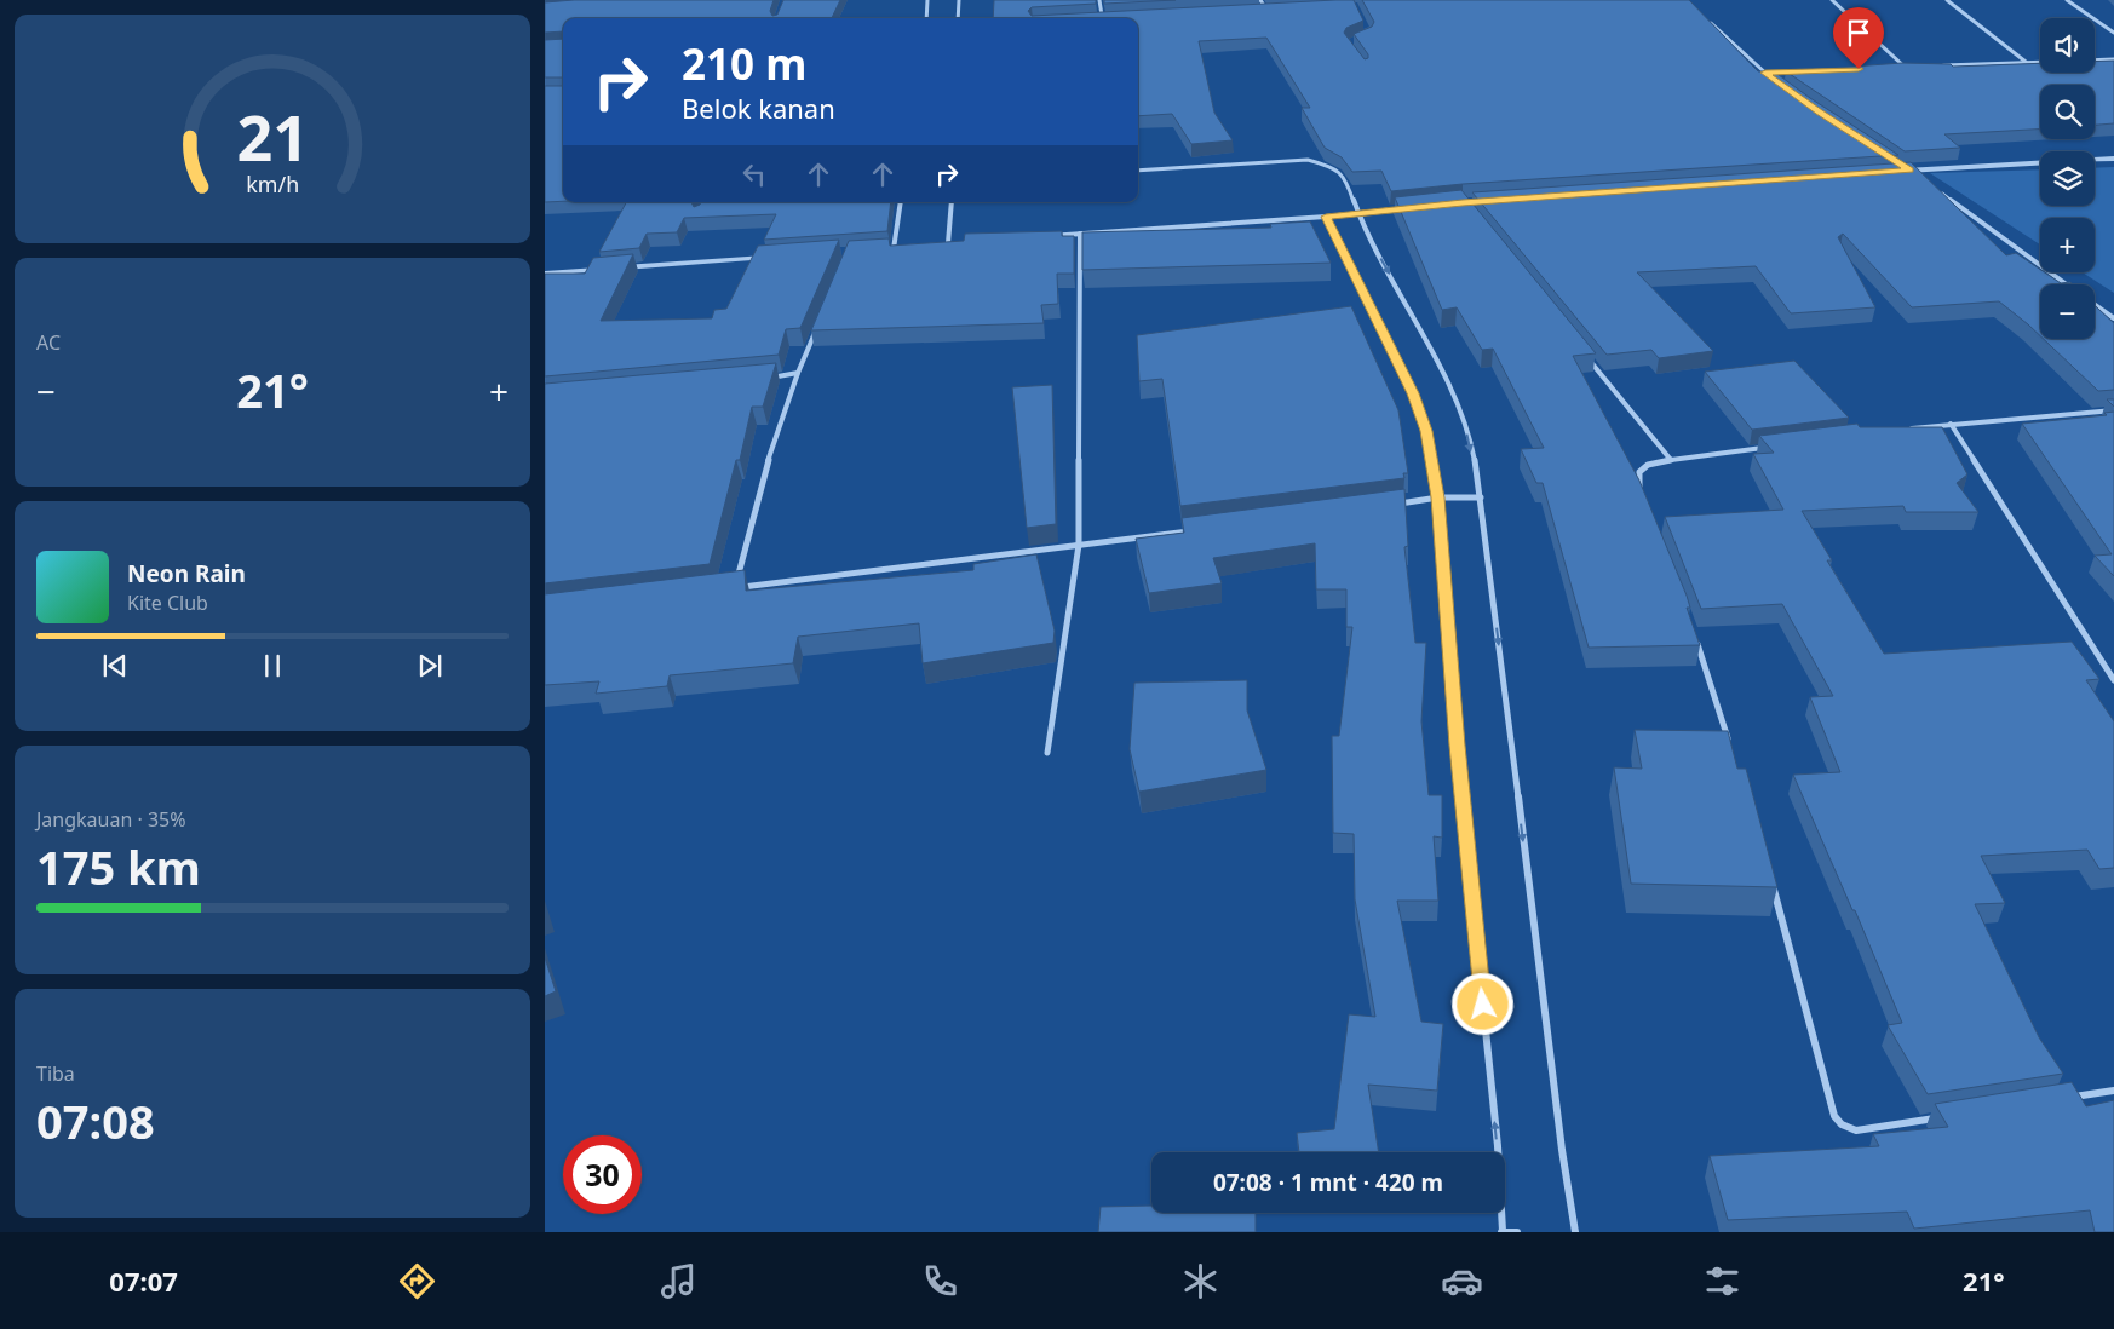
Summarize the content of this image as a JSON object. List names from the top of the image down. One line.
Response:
{"page":{"map_buttons":["+","−"],"turn":["210 m","Belok kanan"],"tile":["AC",["Jangkauan · 35%","175 km"],["Tiba","07:08"]],"heat":["−","21°","+"],"song":["Neon Rain","Kite Club"],"limit":"30","trip":"07:08 · 1 mnt · 420 m","tabs":["07:07","21°"],"gauge":["21","km/h"]}}
